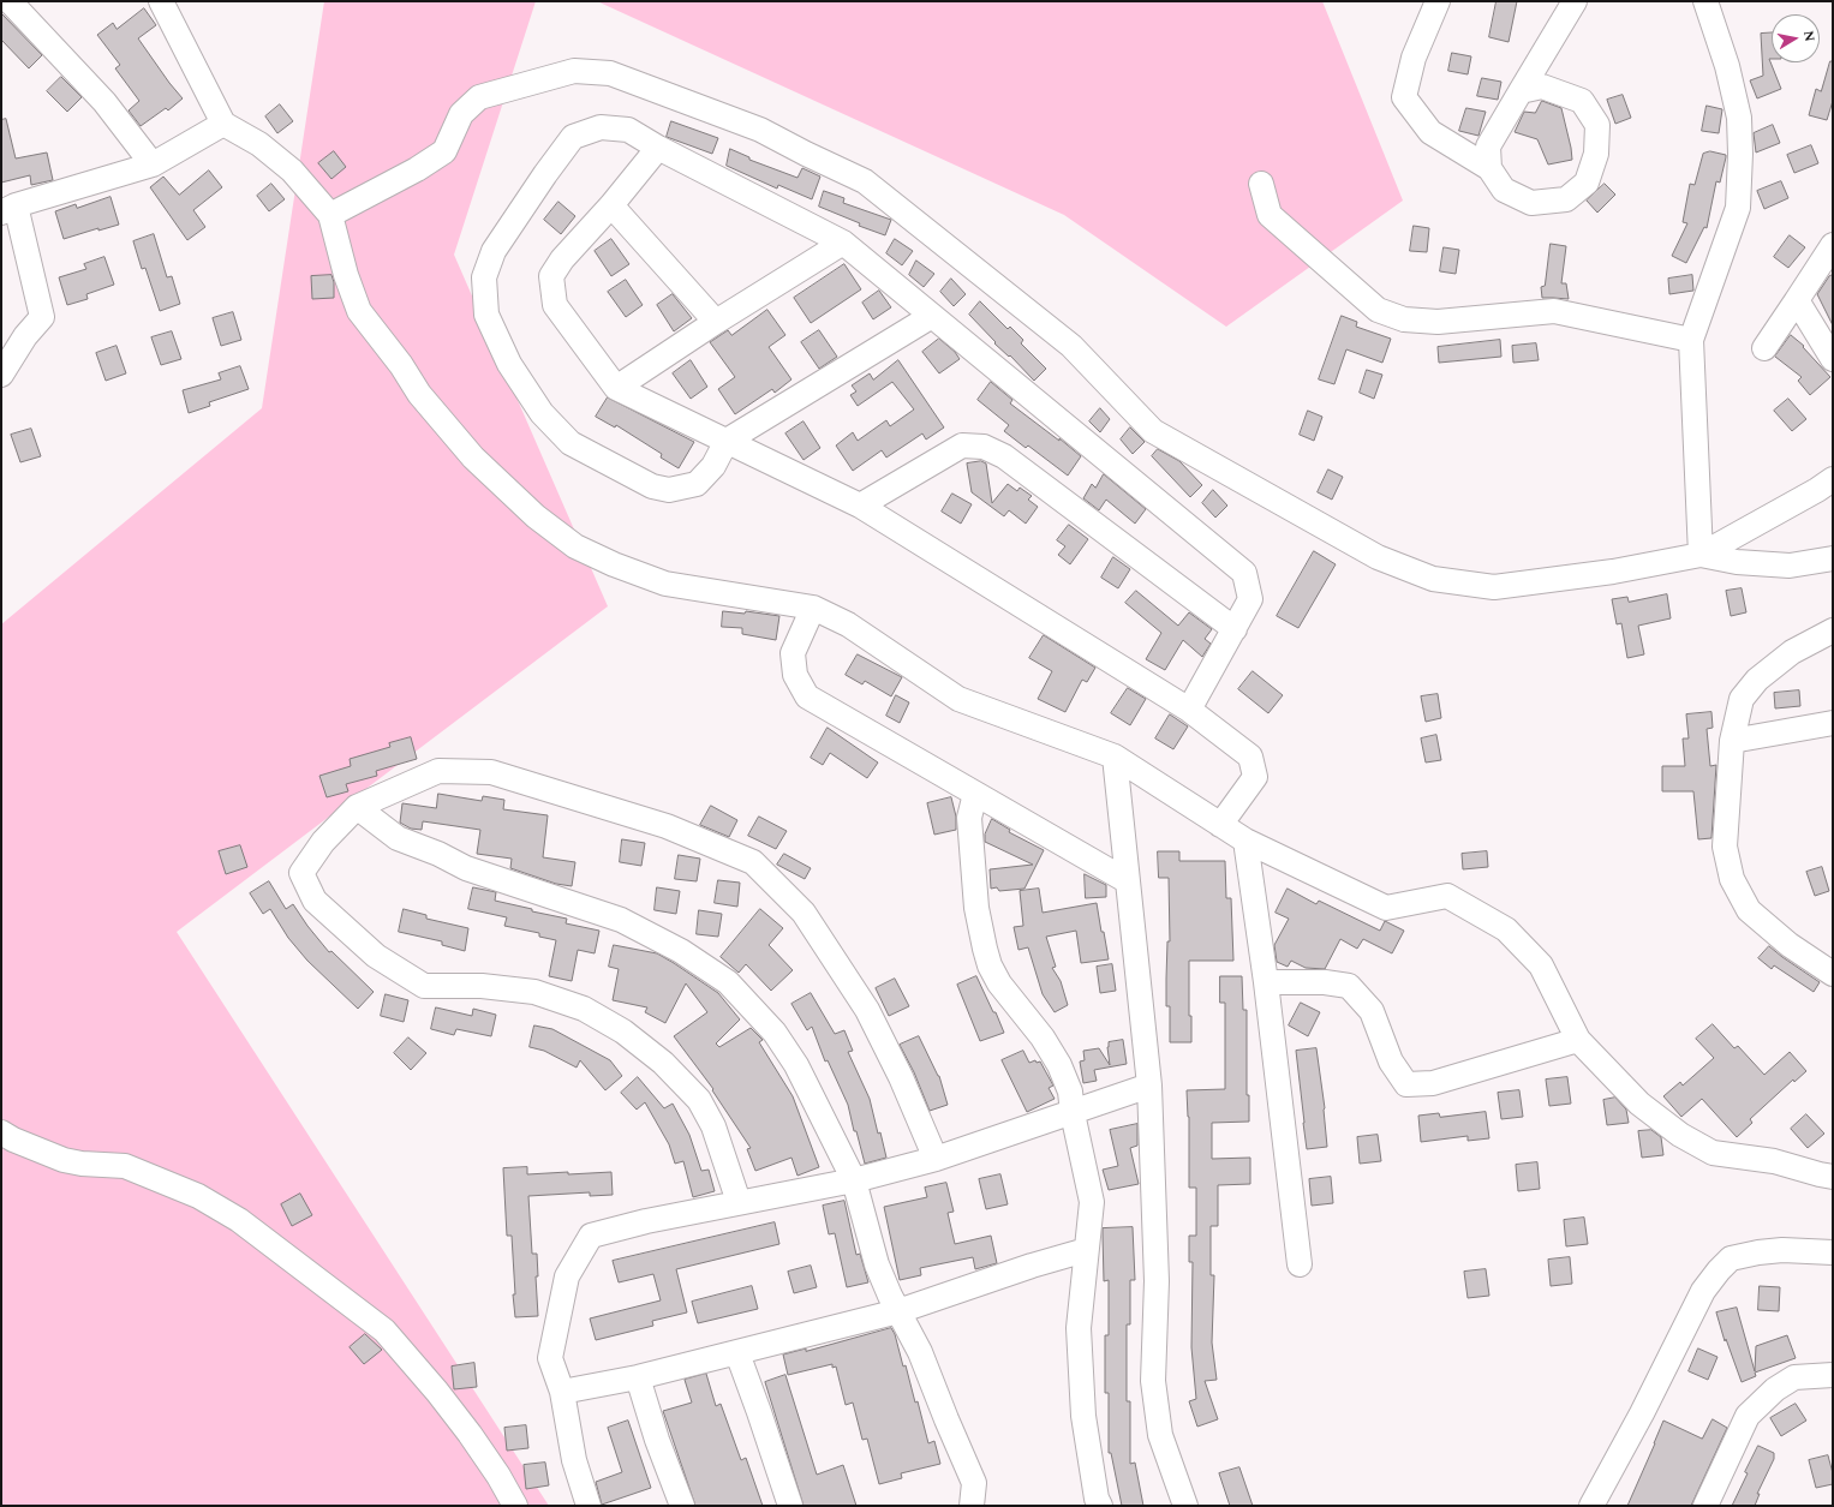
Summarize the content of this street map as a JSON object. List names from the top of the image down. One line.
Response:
{"north":"right"}
